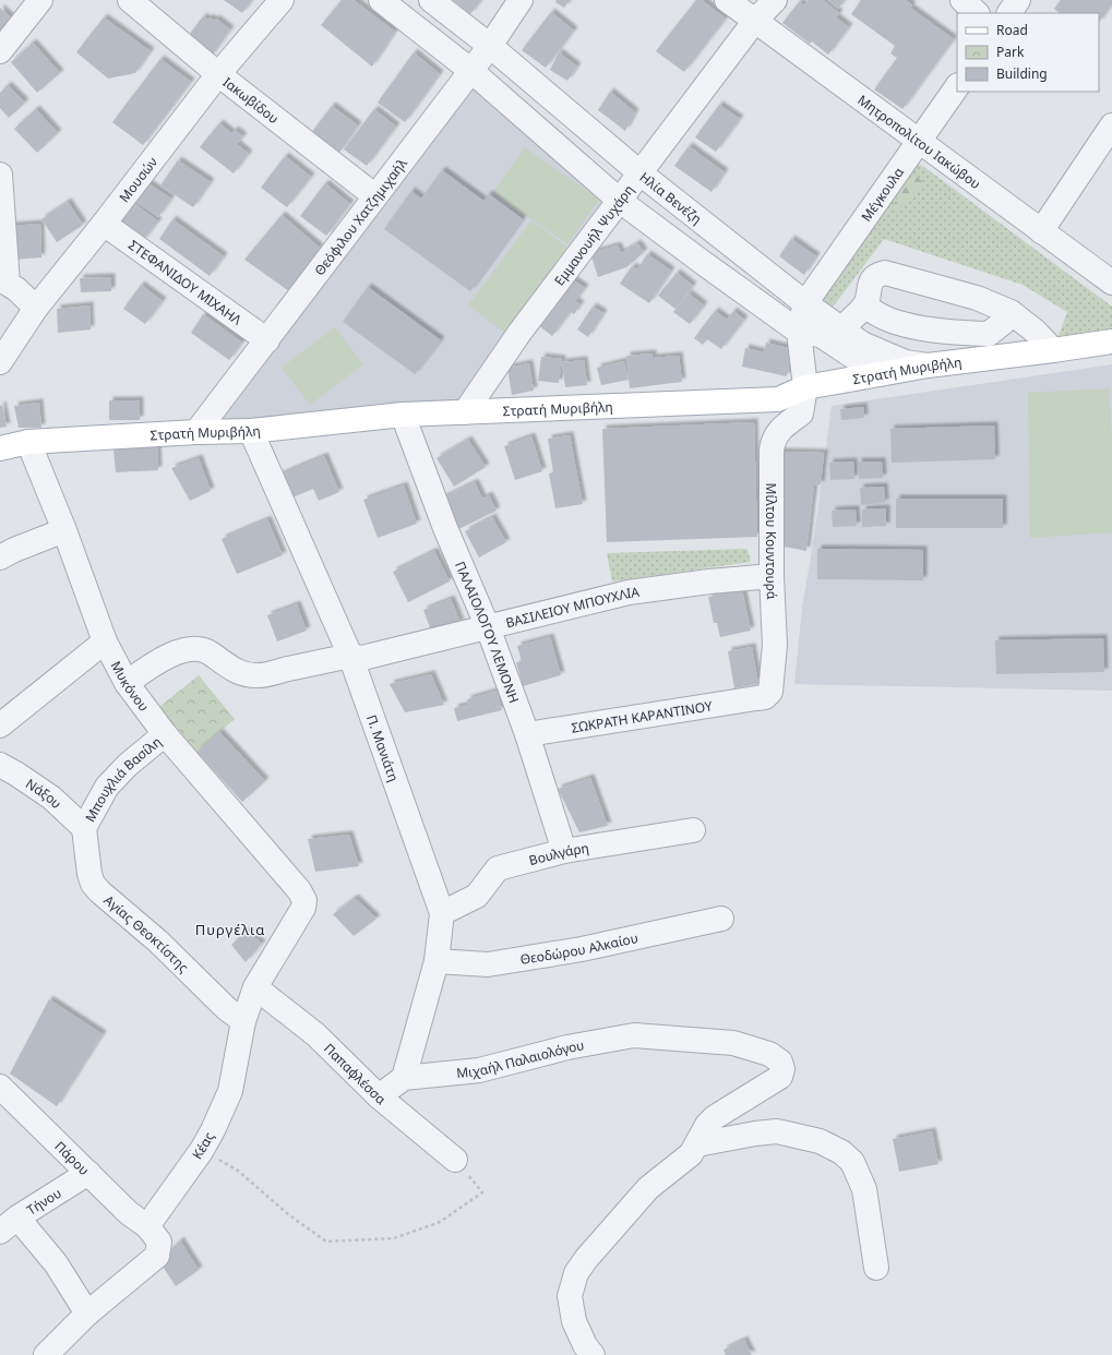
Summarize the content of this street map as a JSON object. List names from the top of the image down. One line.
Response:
{"streets":{"main road":["Στρατή Μυριβήλη"],"street":["Ιακωβίδου","Μητροπολίτου Ιακώβου","Μουσών","Μέγκουλα","Ηλία Βενέζη","Θεόφιλου Χατζημιχαήλ","Εμμανουήλ Ψυχάρη","ΣΤΕΦΑΝΙΔΟΥ ΜΙΧΑΗΛ","Μίλτου Κουντουρά","ΒΑΣΙΛΕΙΟΥ ΜΠΟΥΧΛΙΑ","ΠΑΛΑΙΟΛΟΓΟΥ ΛΕΜΟΝΗ","Μυκόνου","ΣΩΚΡΑΤΗ ΚΑΡΑΝΤΙΝΟΥ","Π. Μανιάτη","Μπουχλιά Βασίλη","Νάξου","Βουλγάρη","Αγίας Θεοκτίστης","Θεοδώρου Αλκαίου","Μιχαήλ Παλαιολόγου","Παπαφλέσσα","Κέας","Πάρου","Τήνου"]},"crossings":[["Ιακωβίδου","Μουσών"],["Ιακωβίδου","Θεόφιλου Χατζημιχαήλ"],["Μητροπολίτου Ιακώβου","Μέγκουλα"],["Μητροπολίτου Ιακώβου","Εμμανουήλ Ψυχάρη"],["Μουσών","ΣΤΕΦΑΝΙΔΟΥ ΜΙΧΑΗΛ"],["Μέγκουλα","Ηλία Βενέζη"],["Ηλία Βενέζη","Θεόφιλου Χατζημιχαήλ"],["Ηλία Βενέζη","Εμμανουήλ Ψυχάρη"],["Ηλία Βενέζη","Στρατή Μυριβήλη"],["Θεόφιλου Χατζημιχαήλ","ΣΤΕΦΑΝΙΔΟΥ ΜΙΧΑΗΛ"],["Θεόφιλου Χατζημιχαήλ","Στρατή Μυριβήλη"],["Εμμανουήλ Ψυχάρη","Στρατή Μυριβήλη"],["Στρατή Μυριβήλη","Μίλτου Κουντουρά"],["Στρατή Μυριβήλη","ΠΑΛΑΙΟΛΟΓΟΥ ΛΕΜΟΝΗ"],["Στρατή Μυριβήλη","Μυκόνου"],["Στρατή Μυριβήλη","Π. Μανιάτη"],["Μίλτου Κουντουρά","ΒΑΣΙΛΕΙΟΥ ΜΠΟΥΧΛΙΑ"],["Μίλτου Κουντουρά","ΣΩΚΡΑΤΗ ΚΑΡΑΝΤΙΝΟΥ"],["ΒΑΣΙΛΕΙΟΥ ΜΠΟΥΧΛΙΑ","ΠΑΛΑΙΟΛΟΓΟΥ ΛΕΜΟΝΗ"],["ΒΑΣΙΛΕΙΟΥ ΜΠΟΥΧΛΙΑ","Μυκόνου"],["ΒΑΣΙΛΕΙΟΥ ΜΠΟΥΧΛΙΑ","Π. Μανιάτη"],["ΠΑΛΑΙΟΛΟΓΟΥ ΛΕΜΟΝΗ","ΣΩΚΡΑΤΗ ΚΑΡΑΝΤΙΝΟΥ"],["ΠΑΛΑΙΟΛΟΓΟΥ ΛΕΜΟΝΗ","Βουλγάρη"],["Μυκόνου","Μπουχλιά Βασίλη"],["Μυκόνου","Κέας"],["Π. Μανιάτη","Βουλγάρη"],["Π. Μανιάτη","Θεοδώρου Αλκαίου"],["Π. Μανιάτη","Μιχαήλ Παλαιολόγου"],["Μπουχλιά Βασίλη","Νάξου"],["Μπουχλιά Βασίλη","Αγίας Θεοκτίστης"],["Νάξου","Αγίας Θεοκτίστης"],["Αγίας Θεοκτίστης","Κέας"],["Παπαφλέσσα","Κέας"],["Κέας","Πάρου"],["Πάρου","Τήνου"]],"districts":["Πυργέλια"],"legend":["Road","Park","Building"]}
